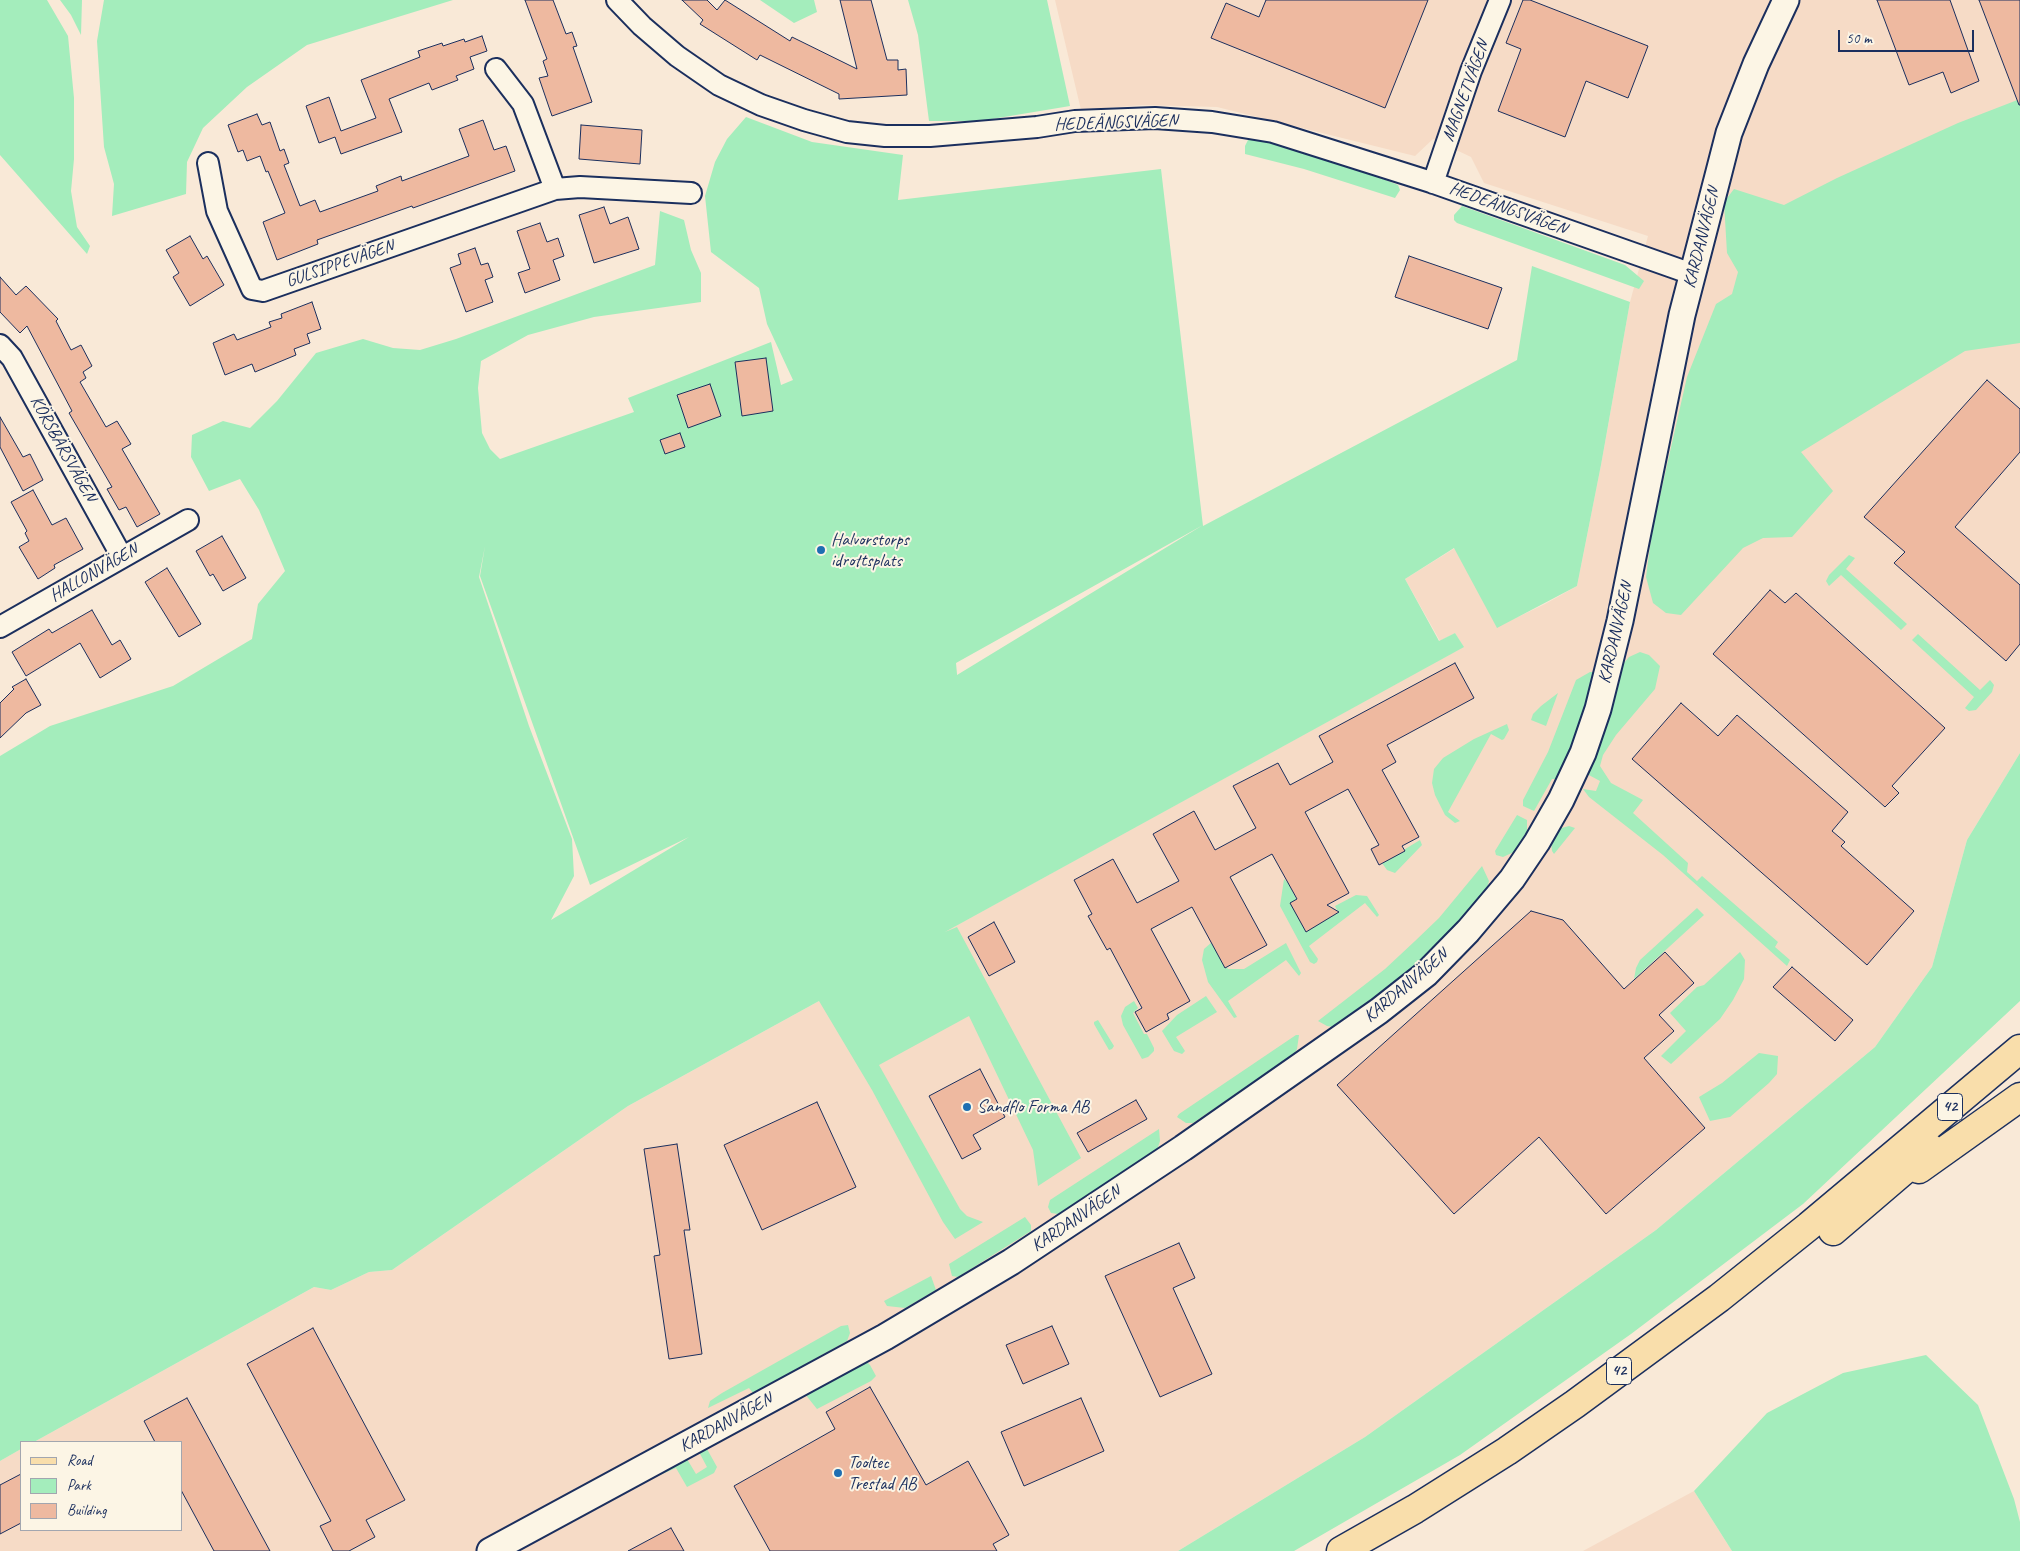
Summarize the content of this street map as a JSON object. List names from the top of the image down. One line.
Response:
{"streets":{"main road":["42"],"street":["MAGNETVÄGEN","HEDEÄNGSVÄGEN","KARDANVÄGEN","GULSIPPEVÄGEN","KÖRSBÄRSVÄGEN","HALLONVÄGEN"]},"crossings":[["MAGNETVÄGEN","HEDEÄNGSVÄGEN"],["HEDEÄNGSVÄGEN","KARDANVÄGEN"],["KÖRSBÄRSVÄGEN","HALLONVÄGEN"]],"places":["Halvorstorps idrottsplats","Sandflo Forma AB","Tooltec Trestad AB"],"legend":["Road","Park","Building"],"scale_bar":"50 m"}
